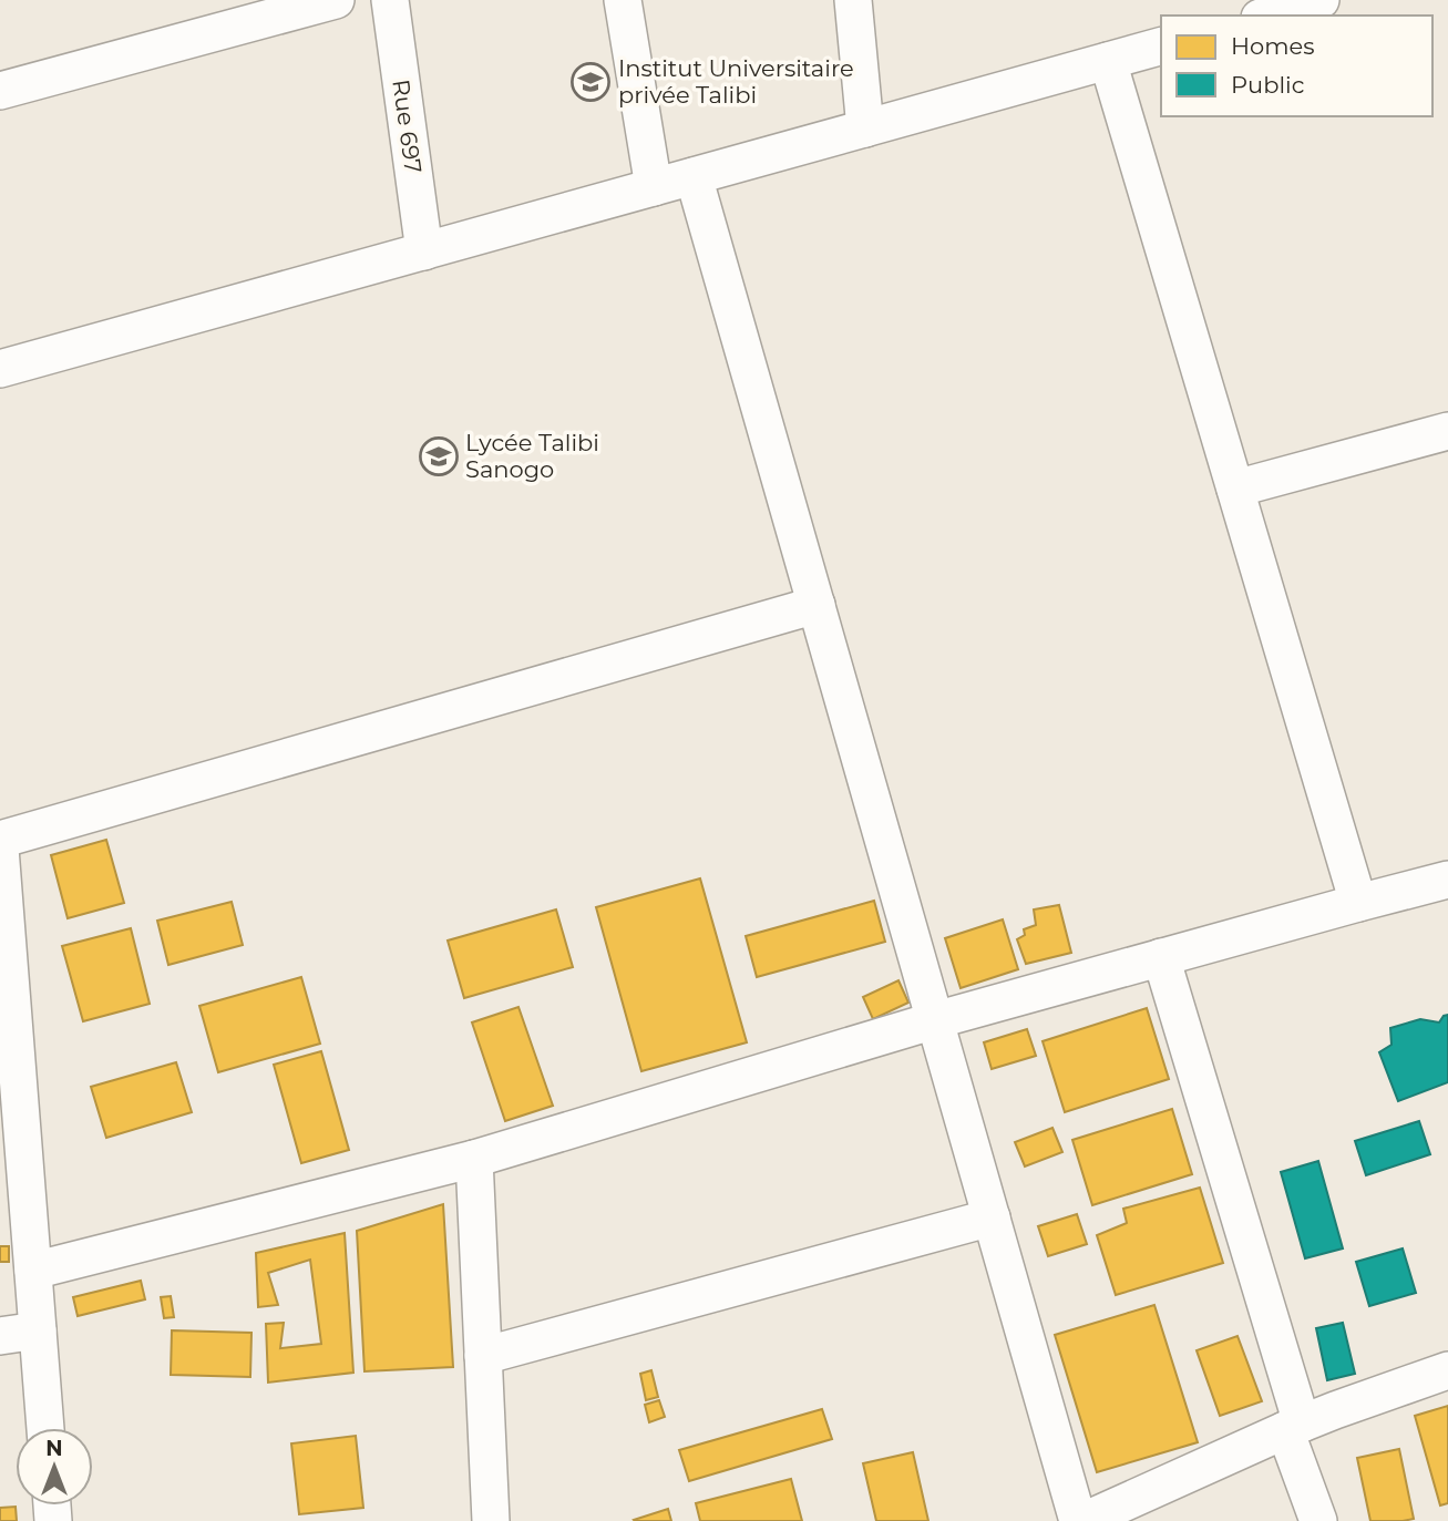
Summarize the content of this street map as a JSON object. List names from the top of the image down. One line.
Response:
{"streets":{"street":["Rue 697"]},"places":{"school or university":["Institut Universitaire privée Talibi","Lycée Talibi Sanogo"]},"legend":["Homes","Public"],"north":"top"}
